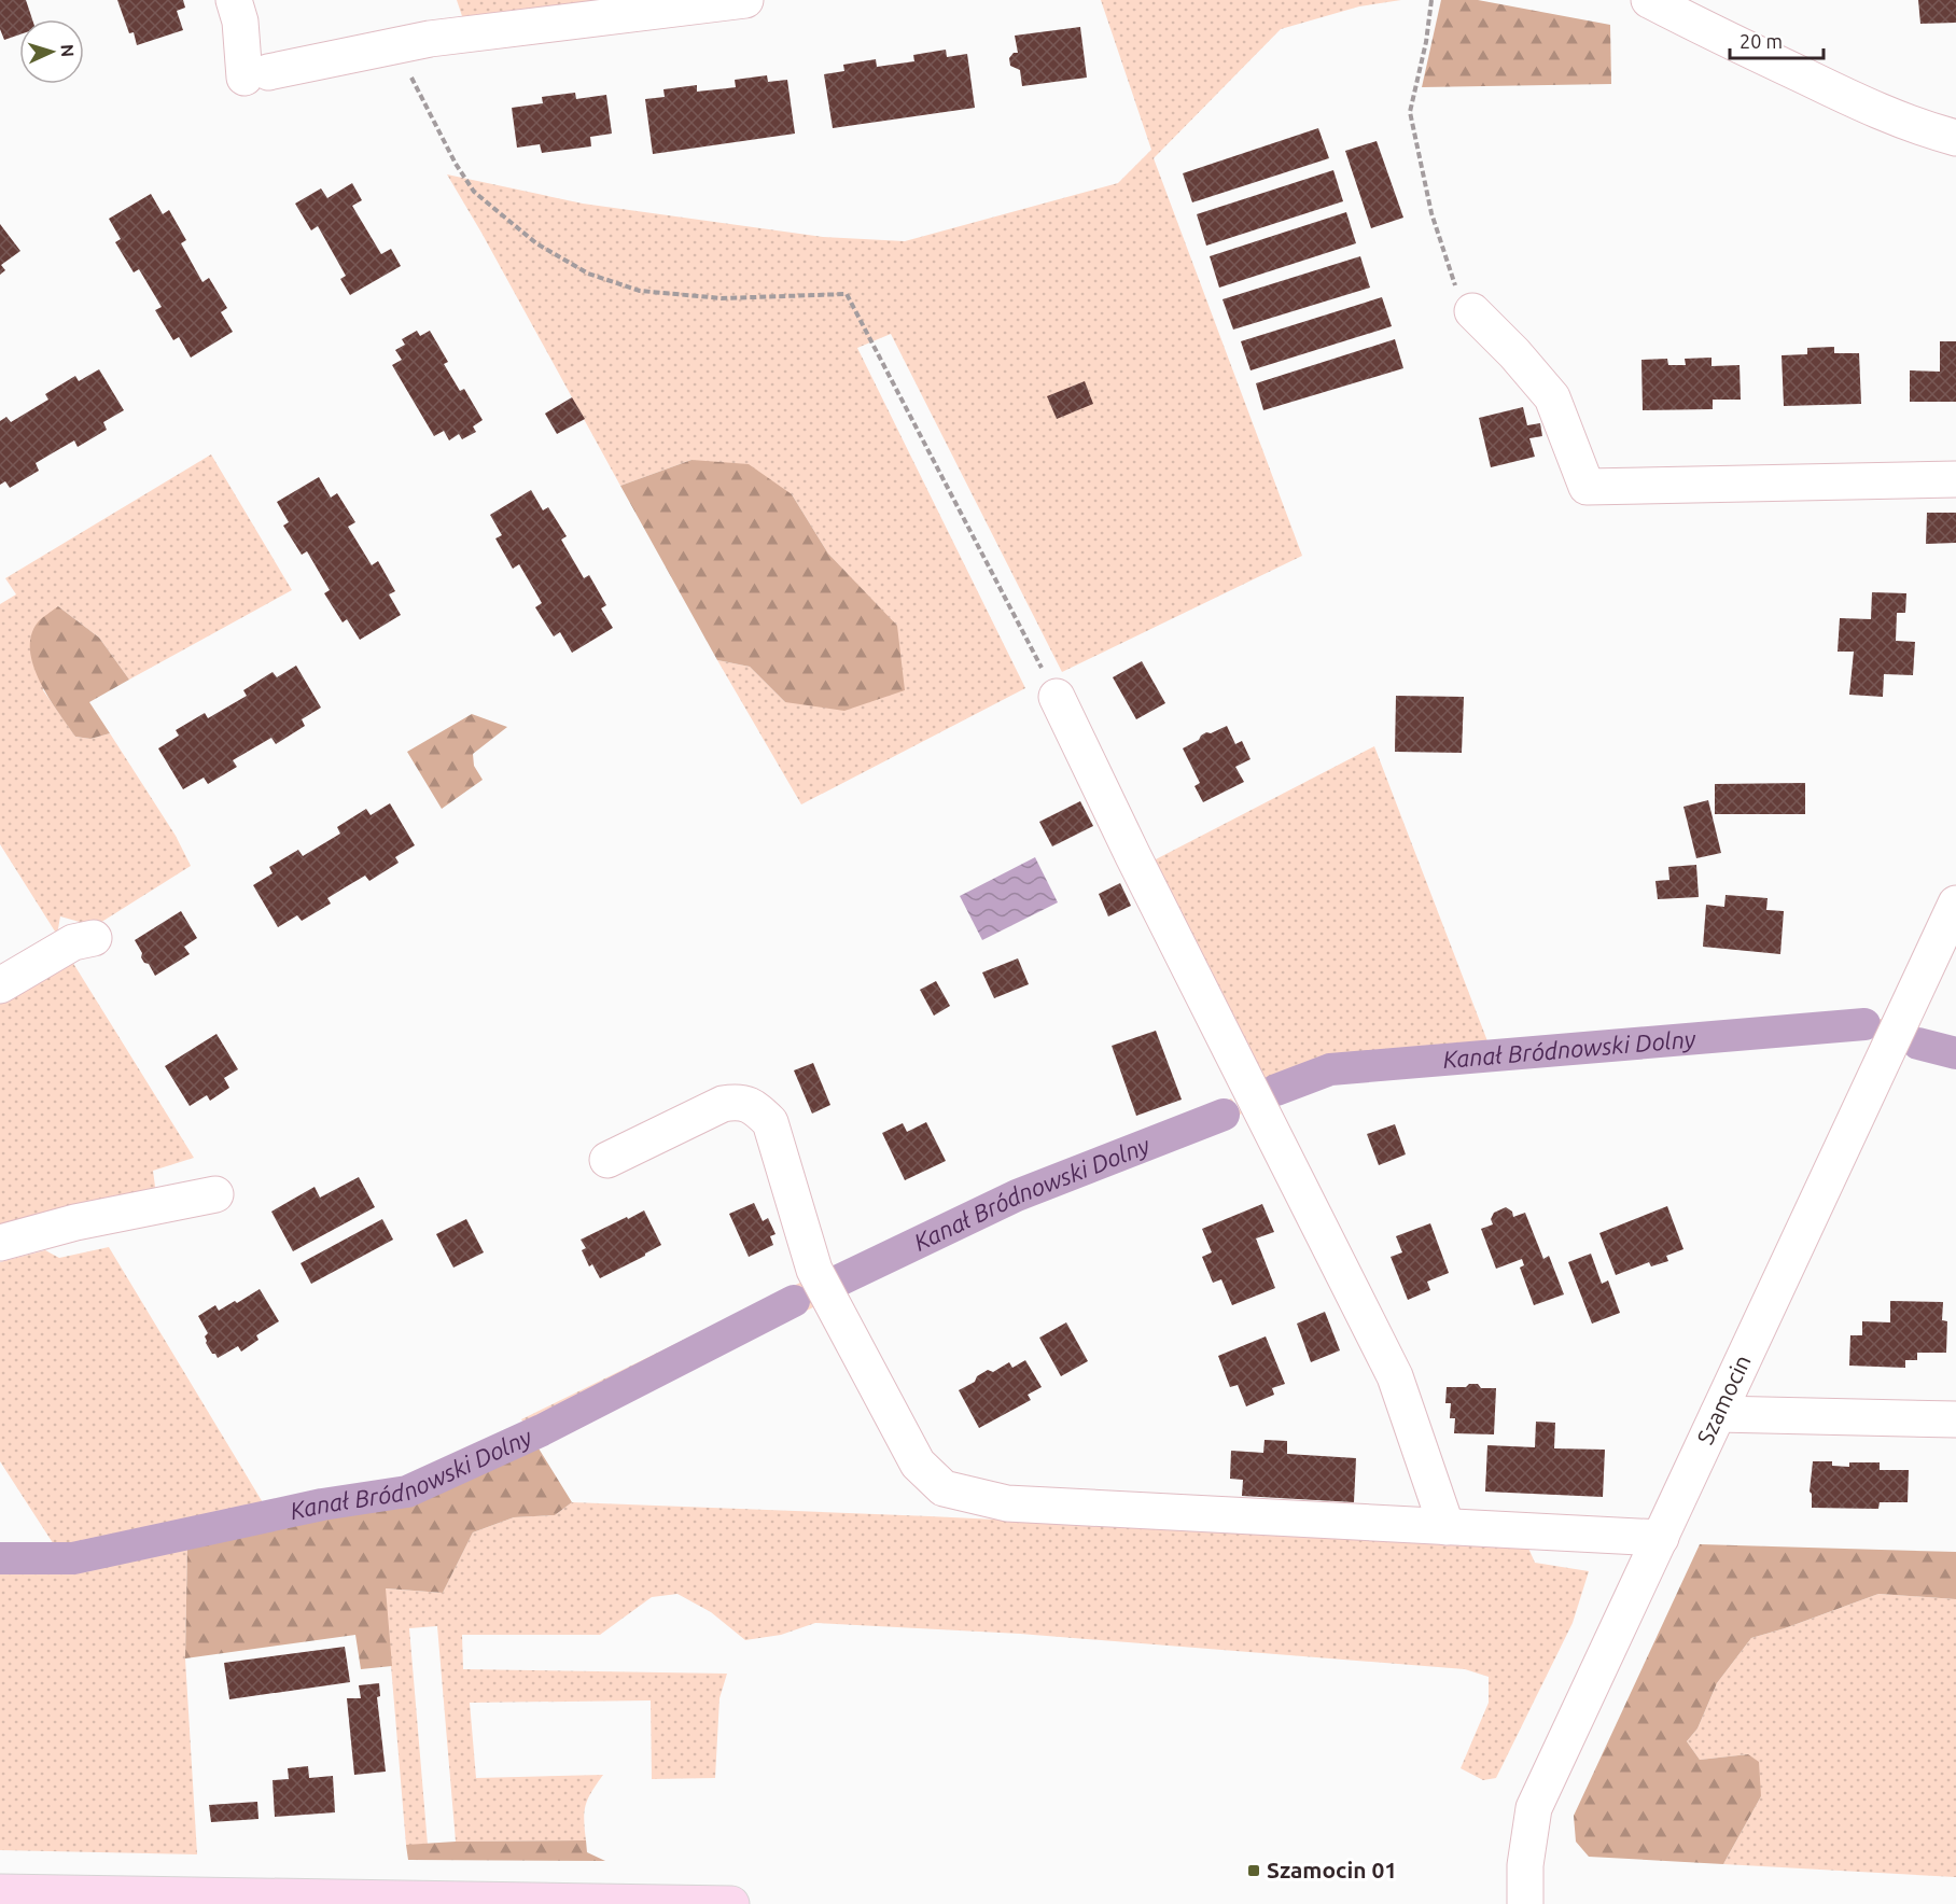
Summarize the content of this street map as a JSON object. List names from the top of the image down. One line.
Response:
{"streets":{"street":["Szamocin"]},"water":["Kanał Bródnowski Dolny"],"places":{"transit":["Szamocin 01"]},"scale_bar":"20 m","north":"right"}
